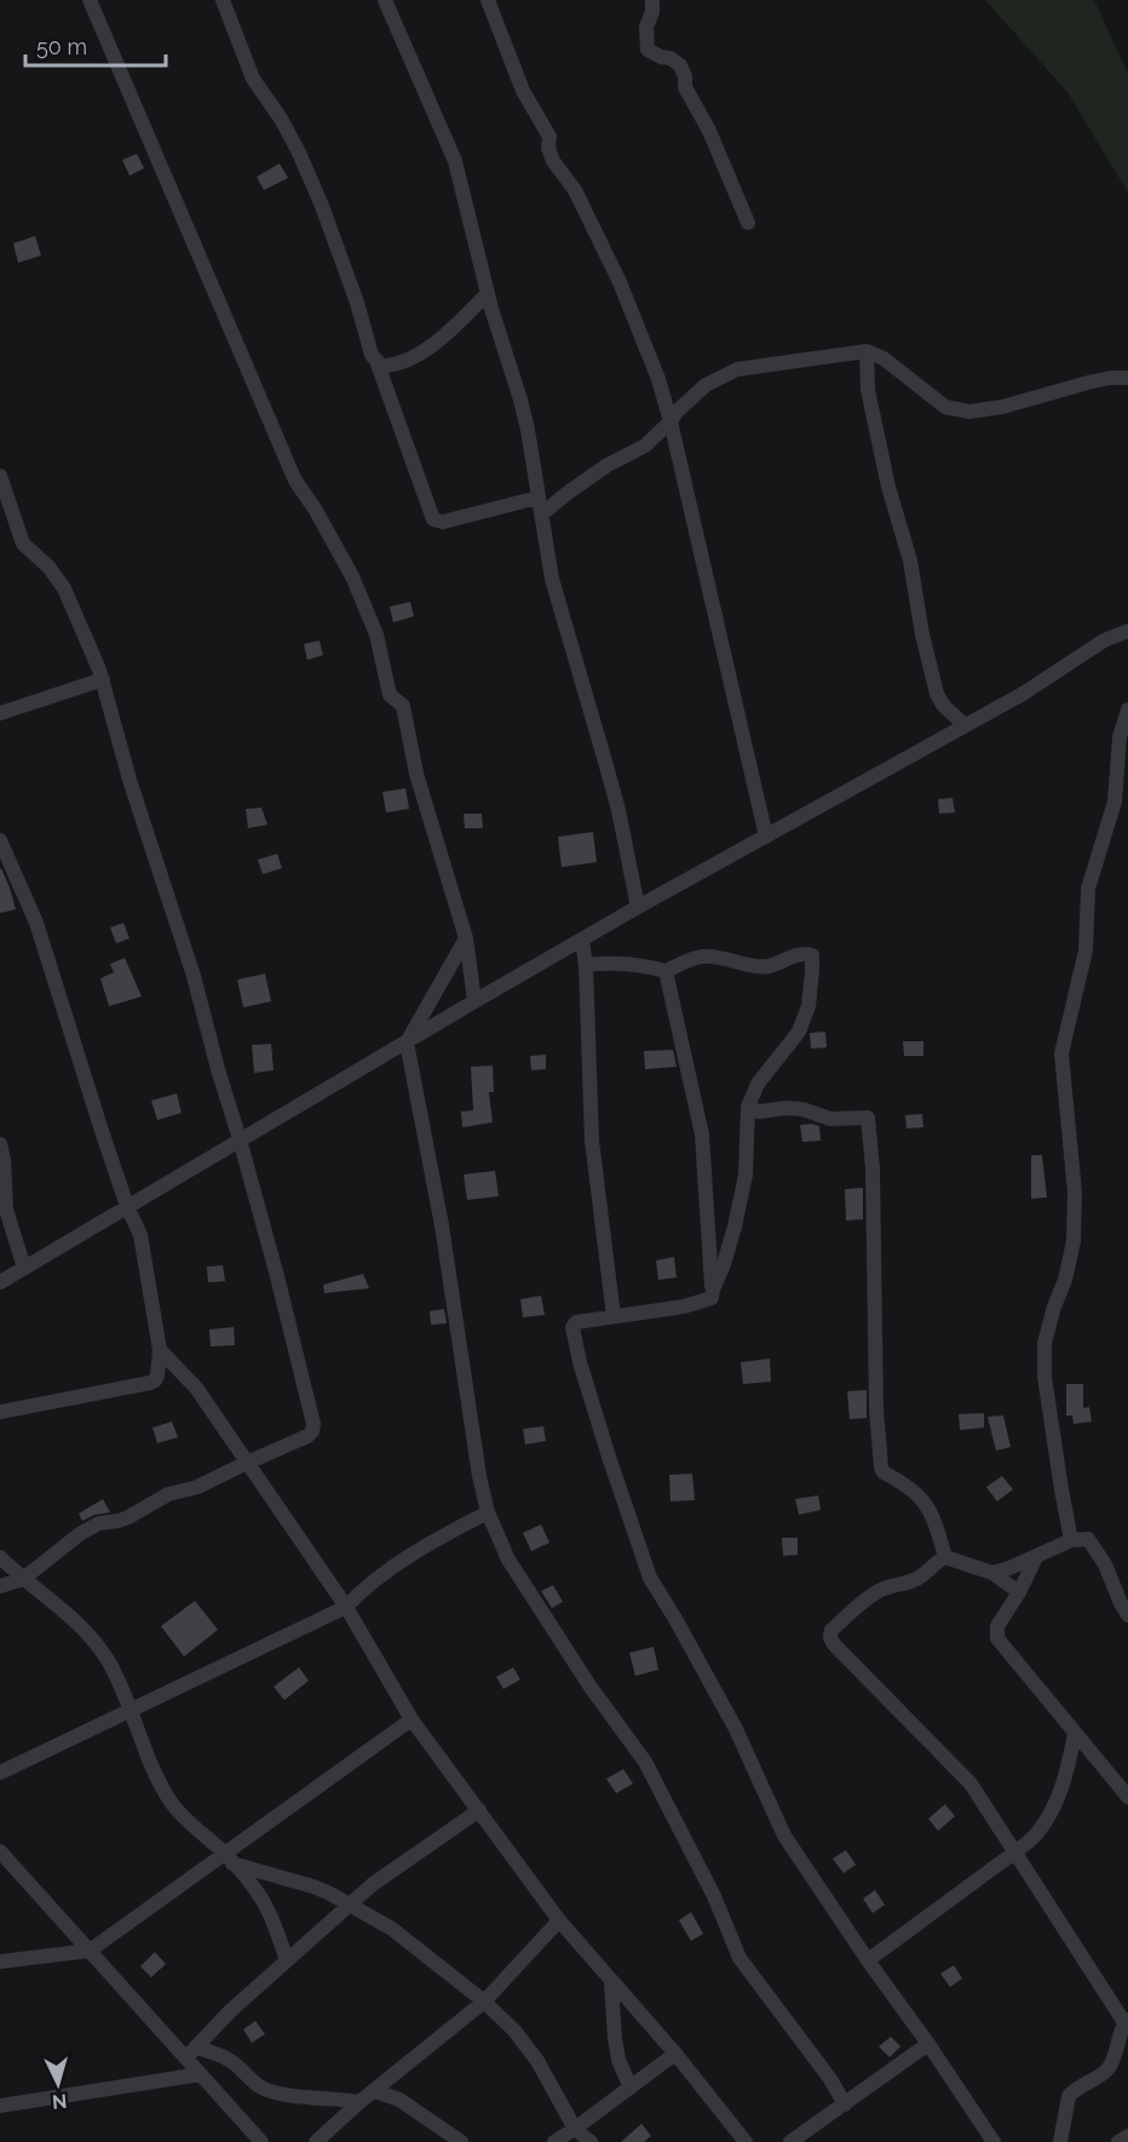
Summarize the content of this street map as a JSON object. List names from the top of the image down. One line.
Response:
{"scale_bar":"50 m","north":"bottom"}
